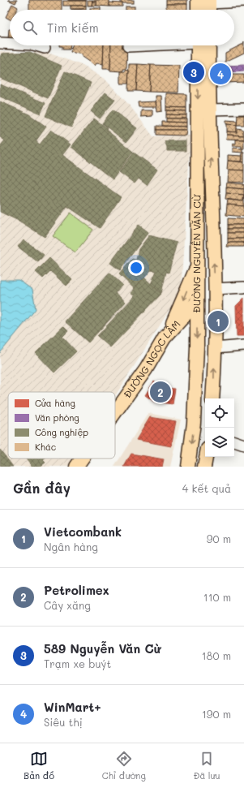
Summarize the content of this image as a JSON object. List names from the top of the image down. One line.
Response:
{"streets":{"main road":["ĐƯỜNG NGUYỄN VĂN CỪ","ĐƯỜNG NGỌC LÂM"]},"crossings":[["ĐƯỜNG NGUYỄN VĂN CỪ","ĐƯỜNG NGỌC LÂM"]],"legend":["Cửa hàng","Văn phòng","Công nghiệp","Khác"],"page":{"search":"Tìm kiếm","pins":["3","4","1","2"],"heading":["Gần đây","4 kết quả"],"list":[{"mark":"1","name":"Vietcombank","note":"Ngân hàng","value":"90 m"},{"mark":"2","name":"Petrolimex","note":"Cây xăng","value":"110 m"},{"mark":"3","name":"589 Nguyễn Văn Cừ","note":"Trạm xe buýt","value":"180 m"},{"mark":"4","name":"WinMart+","note":"Siêu thị","value":"190 m"}],"nav":["Bản đồ","Chỉ đường","Đã lưu"]}}
